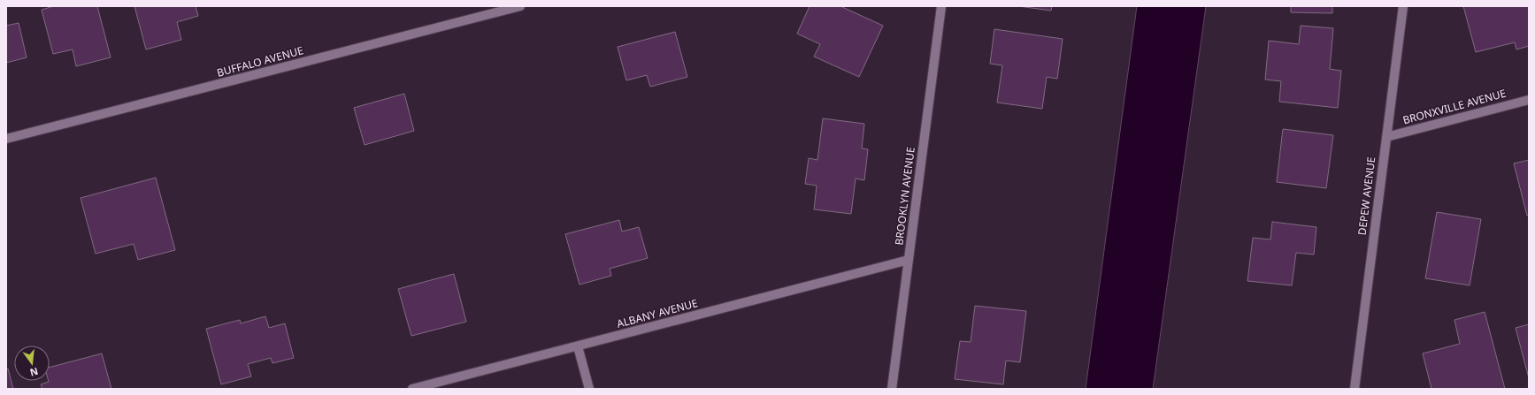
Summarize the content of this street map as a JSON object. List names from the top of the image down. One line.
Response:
{"streets":{"street":["BUFFALO AVENUE","BRONXVILLE AVENUE","BROOKLYN AVENUE","DEPEW AVENUE","ALBANY AVENUE"]},"crossings":[["BRONXVILLE AVENUE","DEPEW AVENUE"],["BROOKLYN AVENUE","ALBANY AVENUE"]],"north":"bottom"}
